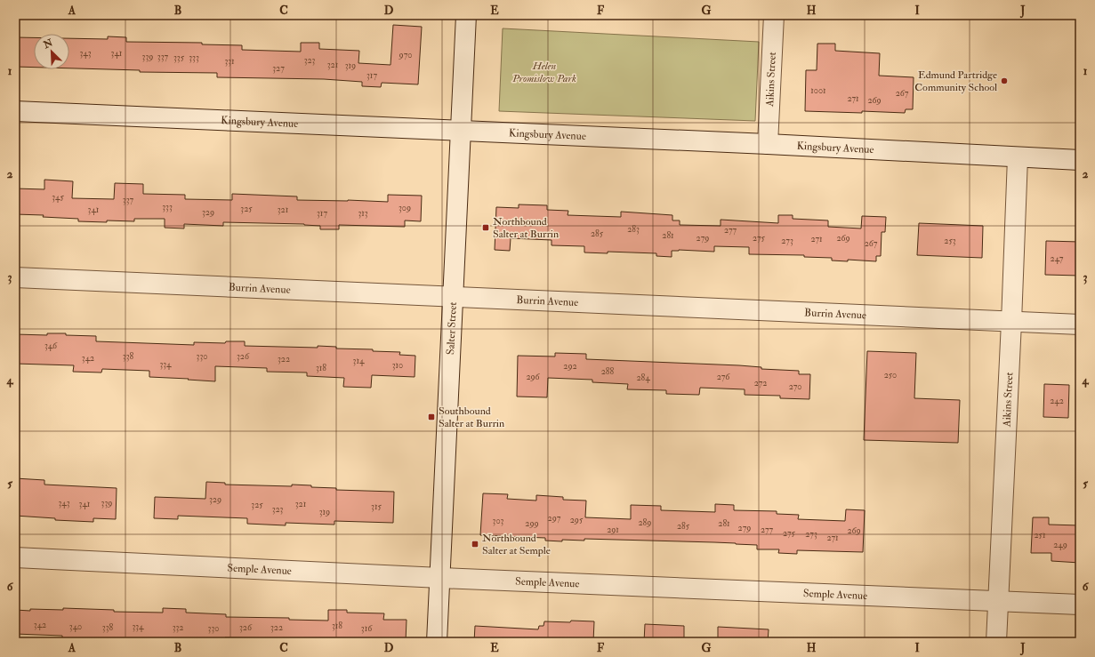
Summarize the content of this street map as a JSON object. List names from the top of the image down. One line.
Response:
{"streets":{"street":["Aikins Street","Kingsbury Avenue","Burrin Avenue","Salter Street","Semple Avenue"]},"crossings":[["Aikins Street","Kingsbury Avenue"],["Aikins Street","Burrin Avenue"],["Aikins Street","Semple Avenue"],["Kingsbury Avenue","Salter Street"],["Burrin Avenue","Salter Street"],["Salter Street","Semple Avenue"]],"parks":["Helen Promislow Park"],"places":{"other":["Edmund Partridge Community School"],"transit":["Northbound Salter at Burrin","Southbound Salter at Burrin","Northbound Salter at Semple"]},"house_numbers":["343","341","970","339","337","335","333","323","331","321","319","327","317","1001","267","271","269","345","337","333","309","325","341","321","329","317","313","283","277","285","281","279","275","269","271","273","253","267","247","346","338","330","326","342","322","314","334","310","292","318","288","250","296","276","284","272","270","242","329","343","339","341","321","325","315","323","319","297","295","303","289","299","281","285","279","291","277","269","275","273","251","271","249","342","318","340","334","338","332","326","322","330","316"],"north":"top left","grid":{"columns":["A","B","C","D","E","F","G","H","I","J"],"rows":["1","2","3","4","5","6"]}}
